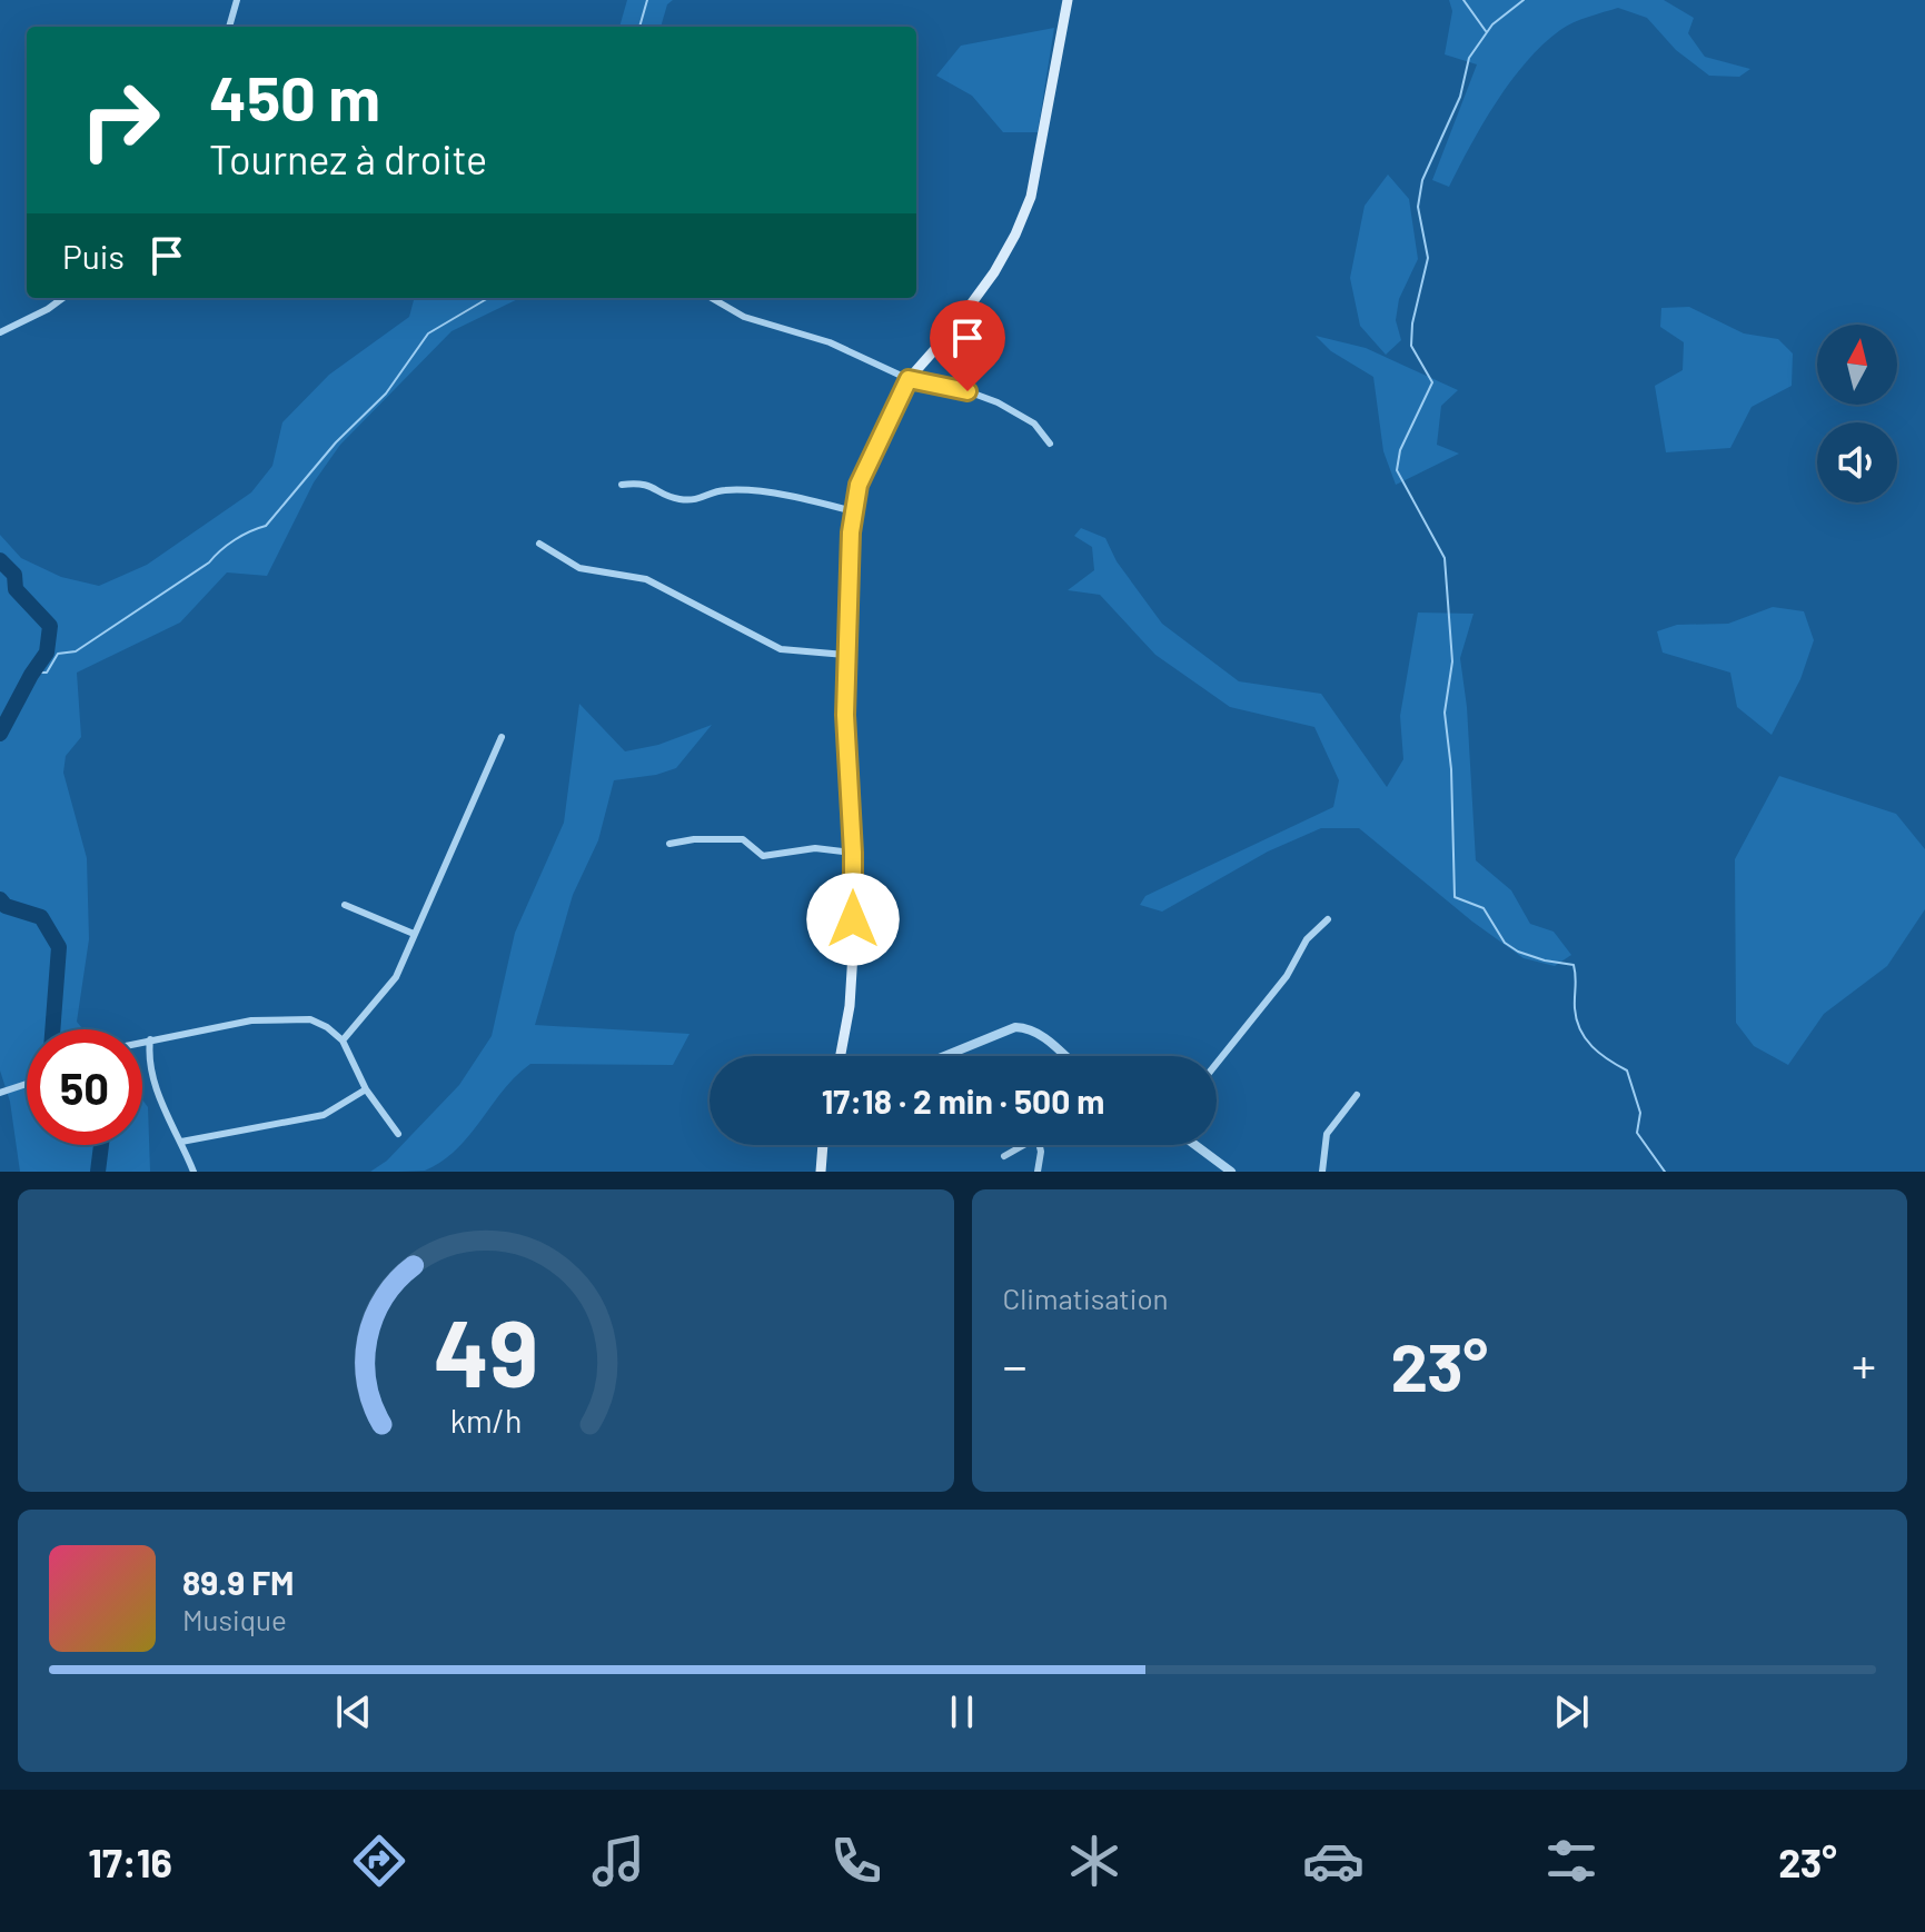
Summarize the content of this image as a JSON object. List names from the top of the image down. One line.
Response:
{"north":"top","page":{"turn":["450 m","Tournez à droite"],"then":"Puis","limit":"50","trip":"17:18 · 2 min · 500 m","tile":"Climatisation","heat":["−","23°","+"],"song":["89.9 FM","Musique"],"tabs":["17:16","23°"],"gauge":["49","km/h"]}}
